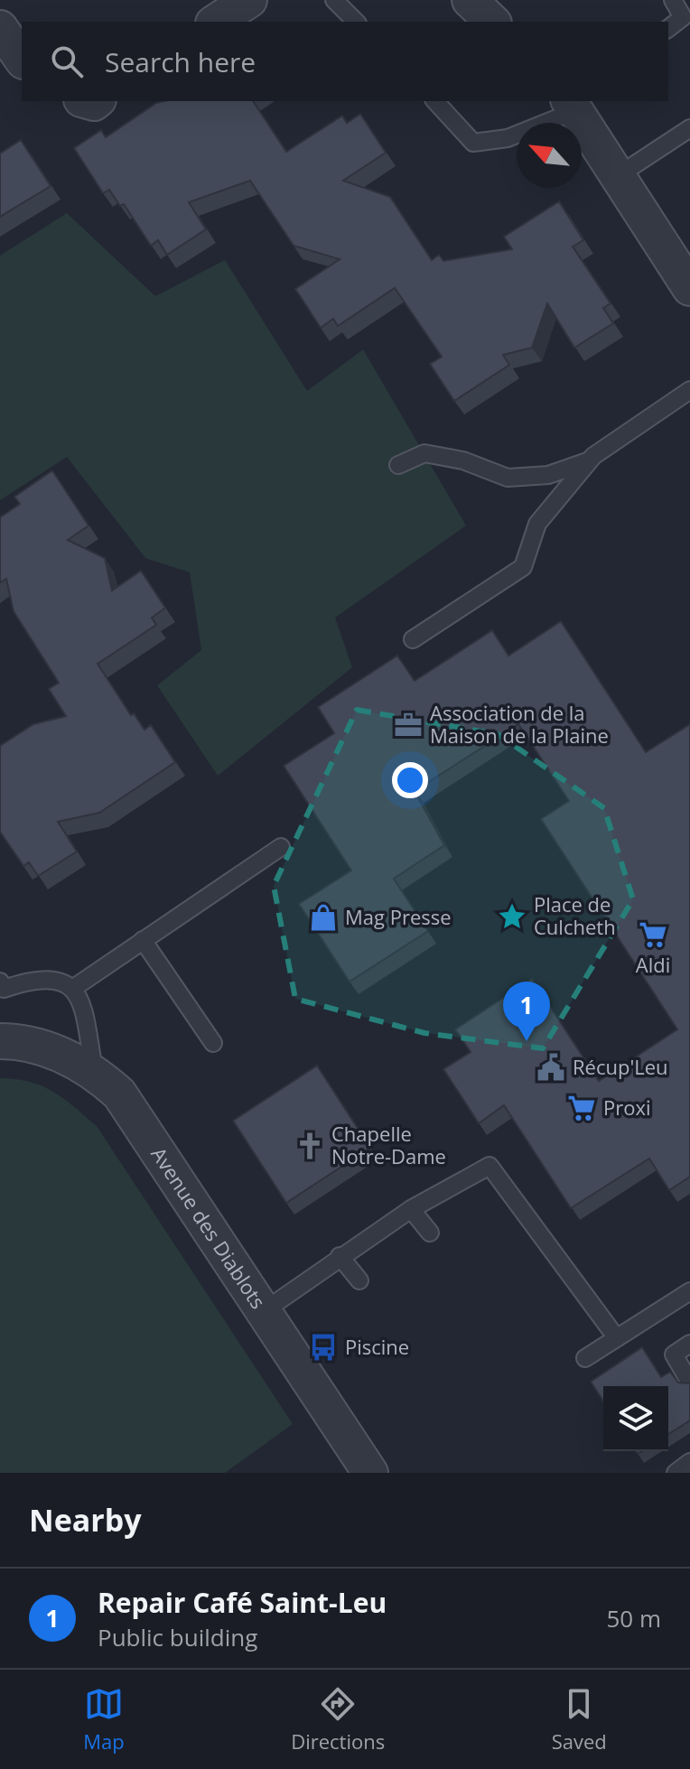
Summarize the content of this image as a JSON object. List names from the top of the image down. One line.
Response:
{"streets":{"street":["Avenue des Diablots"]},"places":{"office":["Association de la Maison de la Plaine"],"place":["Place de Culcheth"],"shop":["Mag Presse"],"supermarket":["Aldi","Proxi"],"public building":["Récup'Leu"],"church":["Chapelle Notre-Dame"],"bus stop":["Piscine"]},"north":"top left","page":{"search":"Search here","pins":"1","heading":"Nearby","list":[{"mark":"1","name":"Repair Café Saint-Leu","note":"Public building","value":"50 m"}],"nav":["Map","Directions","Saved"]}}
